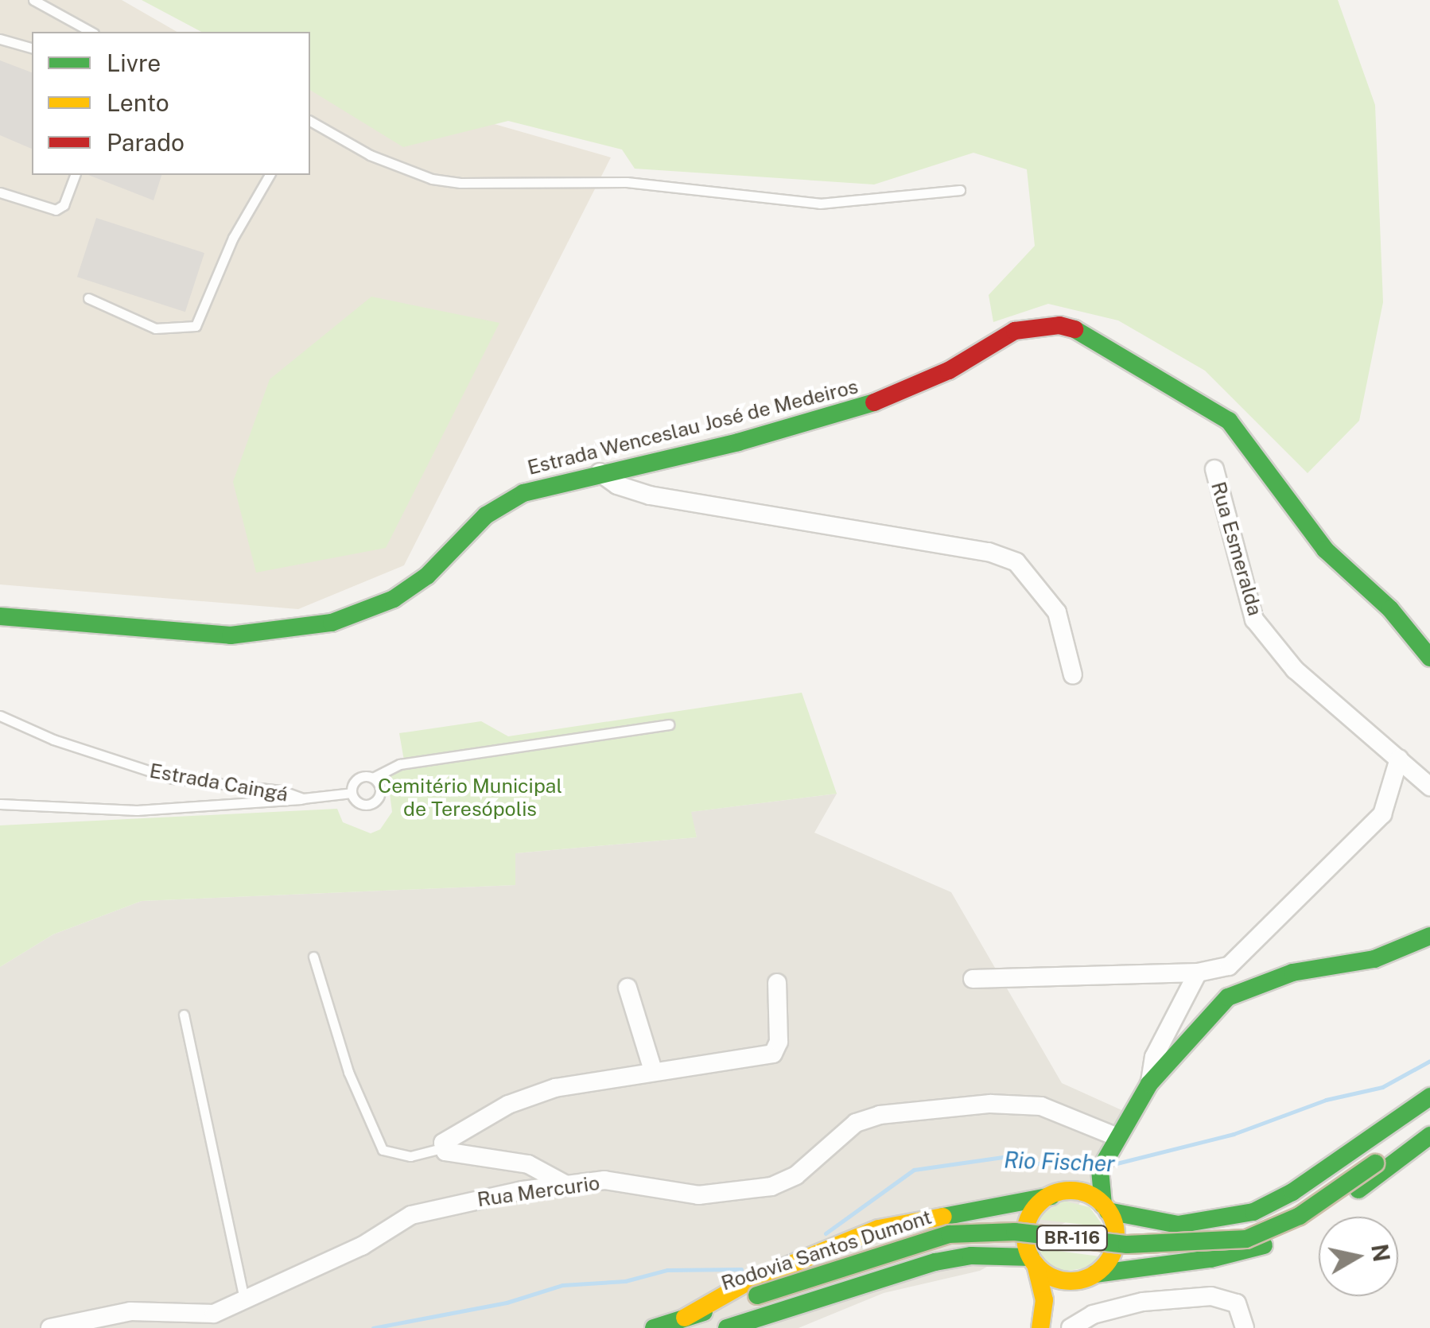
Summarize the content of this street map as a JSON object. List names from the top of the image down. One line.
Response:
{"streets":{"main road":["Estrada Wenceslau José de Medeiros","BR-116","Rodovia Santos Dumont"],"street":["Rua Esmeralda","Rua Mercurio"],"lane":["Estrada Caingá"]},"water":["Rio Fischer"],"parks":["Cemitério Municipal de Teresópolis"],"legend":["Livre","Lento","Parado"],"north":"right"}
